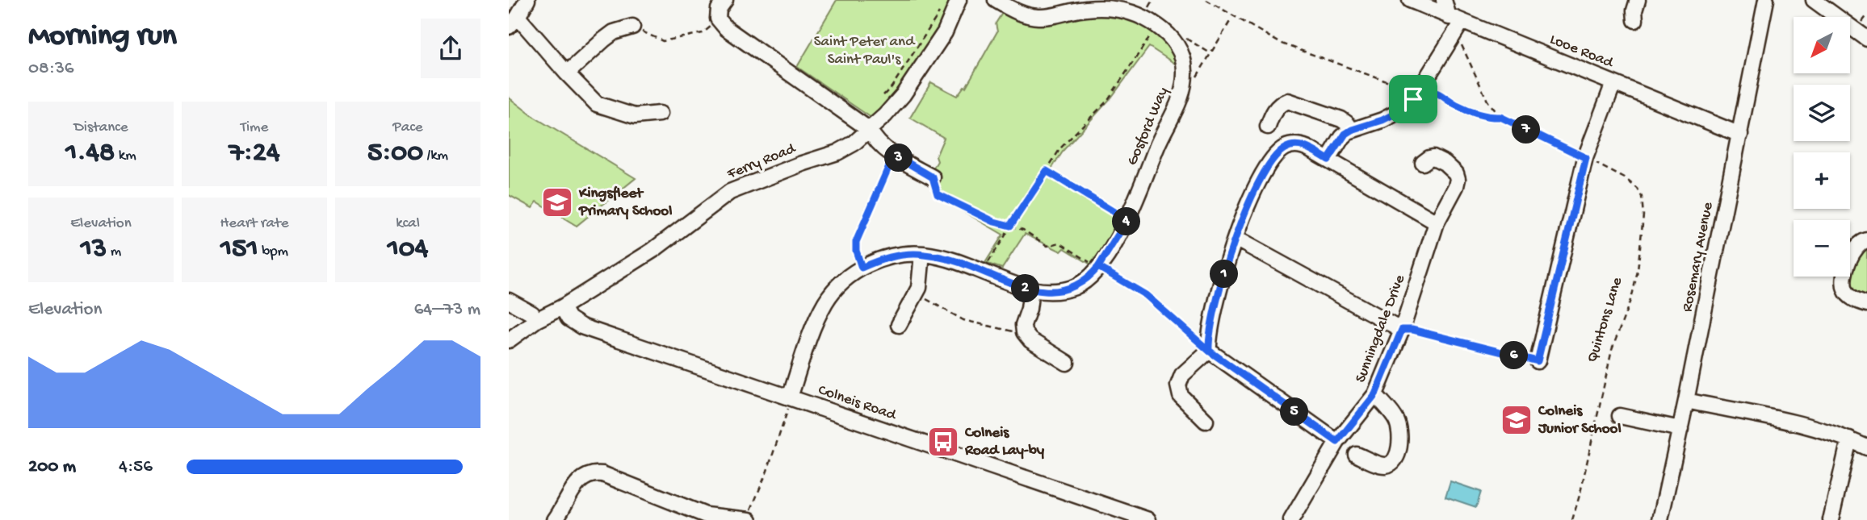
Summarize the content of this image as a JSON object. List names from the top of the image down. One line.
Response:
{"streets":{"street":["Looe Road","Gosford Way","Ferry Road","Rosemary Avenue","Sunningdale Drive","Colneis Road"],"path":["Quintons Lane"]},"crossings":[["Looe Road","Rosemary Avenue"],["Gosford Way","Colneis Road"],["Ferry Road","Colneis Road"]],"parks":["Saint Peter and Saint Paul's"],"places":{"school or university":["Kingsfleet Primary School","Colneis Junior School"],"bus stop":["Colneis Road Lay-by"]},"north":"bottom left","page":{"heading":["Morning run","08:36"],"map_buttons":["+","−"],"stats":[["Distance","1.48 km"],["Time","7:24"],["Pace","5:00 /km"],["Elevation","13 m"],["Heart rate","151 bpm"],["kcal","104"]],"pins":["7","3","4","1","2","6","5"],"chart":["Elevation","64–73 m"],"list":[{"name":"200 m","note":"4:56"}]}}
